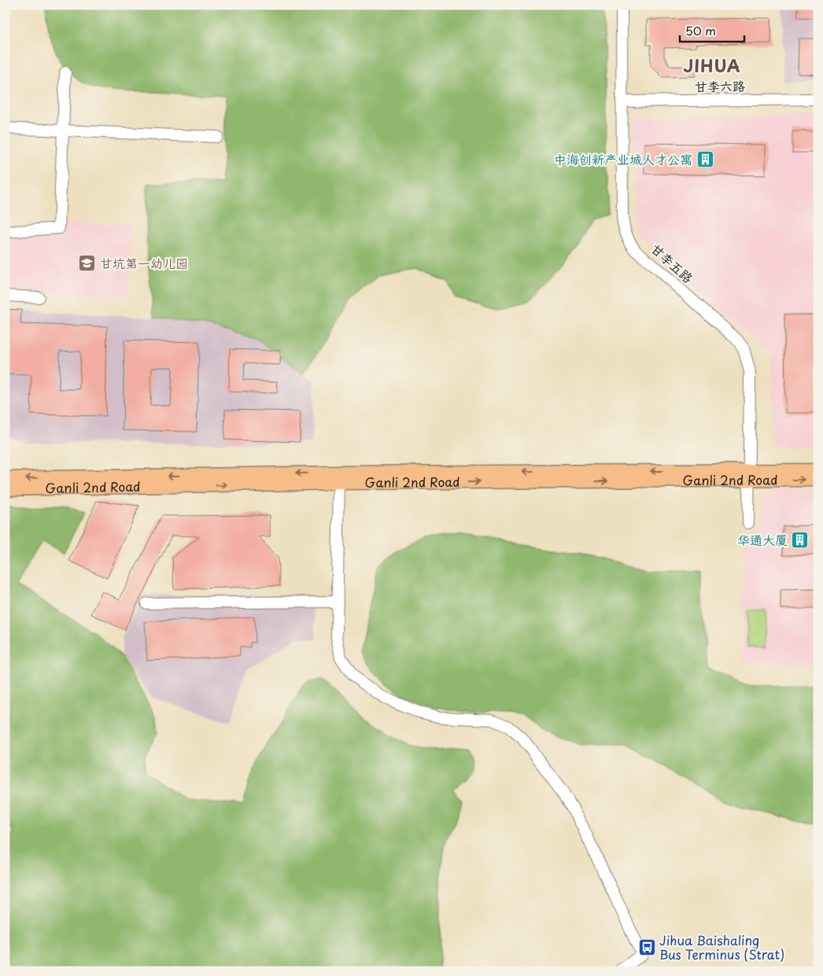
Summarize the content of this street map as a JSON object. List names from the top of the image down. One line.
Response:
{"streets":{"main road":["Ganli 2nd Road"],"street":["甘李六路","甘李五路"]},"crossings":[["甘李六路","甘李五路"],["甘李五路","Ganli 2nd Road"]],"districts":["JIHUA"],"places":{"building":["中海创新产业城人才公寓","华通大厦"],"school or university":["甘坑第一幼儿园"],"bus stop":["Jihua Baishaling Bus Terminus (Strat)"]},"scale_bar":"50 m"}
